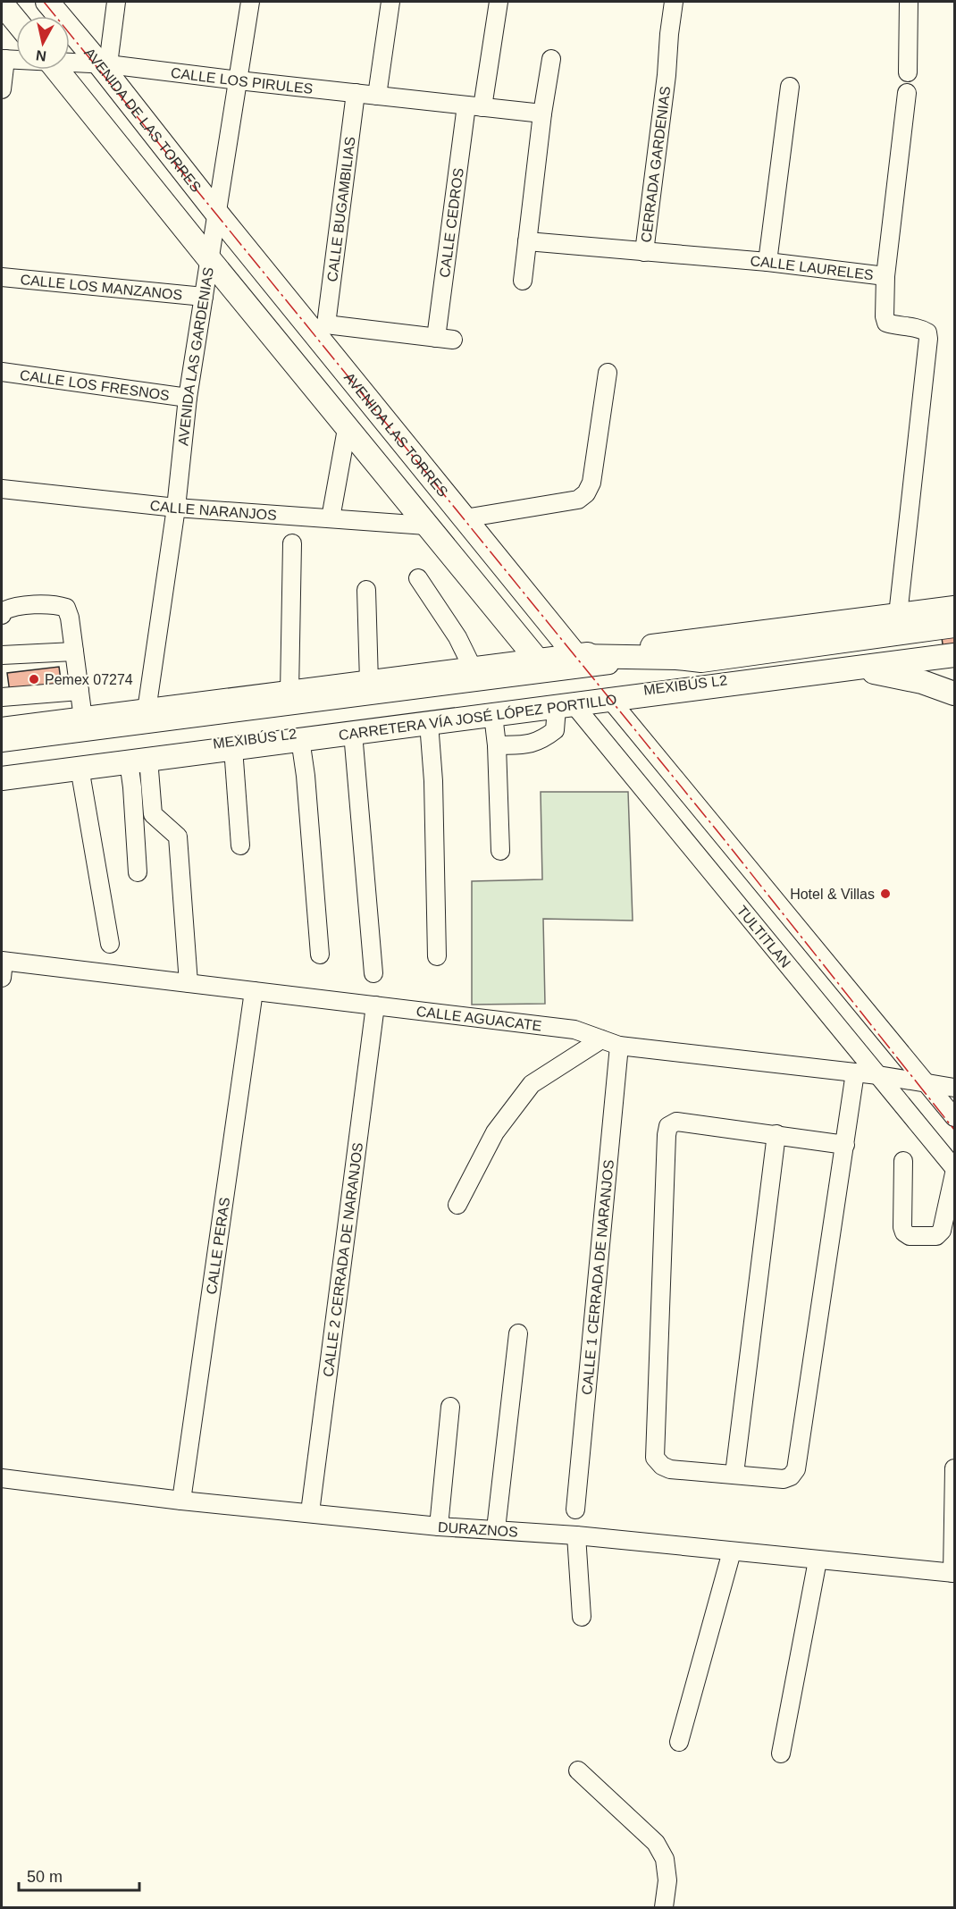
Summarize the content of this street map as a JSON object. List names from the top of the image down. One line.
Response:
{"streets":{"main road":["AVENIDA DE LAS TORRES","AVENIDA LAS TORRES","CARRETERA VÍA JOSÉ LÓPEZ PORTILLO"],"street":["CALLE LOS PIRULES","CERRADA GARDENIAS","CALLE BUGAMBILIAS","CALLE CEDROS","CALLE LAURELES","CALLE LOS MANZANOS","AVENIDA LAS GARDENIAS","CALLE LOS FRESNOS","CALLE NARANJOS","MEXIBÚS L2","TULTITLAN","CALLE AGUACATE","CALLE PERAS","CALLE 2 CERRADA DE NARANJOS","CALLE 1 CERRADA DE NARANJOS","DURAZNOS"]},"crossings":[["CALLE LOS PIRULES","AVENIDA DE LAS TORRES"],["CALLE LOS PIRULES","CALLE BUGAMBILIAS"],["CALLE LOS PIRULES","CALLE CEDROS"],["CALLE LOS PIRULES","AVENIDA LAS GARDENIAS"],["AVENIDA DE LAS TORRES","AVENIDA LAS GARDENIAS"],["AVENIDA DE LAS TORRES","AVENIDA LAS TORRES"],["CERRADA GARDENIAS","CALLE LAURELES"],["CALLE BUGAMBILIAS","CALLE CEDROS"],["CALLE BUGAMBILIAS","AVENIDA LAS TORRES"],["CALLE CEDROS","AVENIDA LAS TORRES"],["CALLE LOS MANZANOS","AVENIDA LAS GARDENIAS"],["AVENIDA LAS GARDENIAS","CALLE LOS FRESNOS"],["AVENIDA LAS GARDENIAS","AVENIDA LAS TORRES"],["AVENIDA LAS GARDENIAS","CALLE NARANJOS"],["CARRETERA VÍA JOSÉ LÓPEZ PORTILLO","TULTITLAN"],["TULTITLAN","CALLE AGUACATE"],["CALLE AGUACATE","CALLE PERAS"],["CALLE AGUACATE","CALLE 2 CERRADA DE NARANJOS"],["CALLE AGUACATE","CALLE 1 CERRADA DE NARANJOS"],["CALLE PERAS","DURAZNOS"],["CALLE 2 CERRADA DE NARANJOS","DURAZNOS"]],"places":["Pemex 07274","Hotel & Villas"],"scale_bar":"50 m","north":"bottom"}
